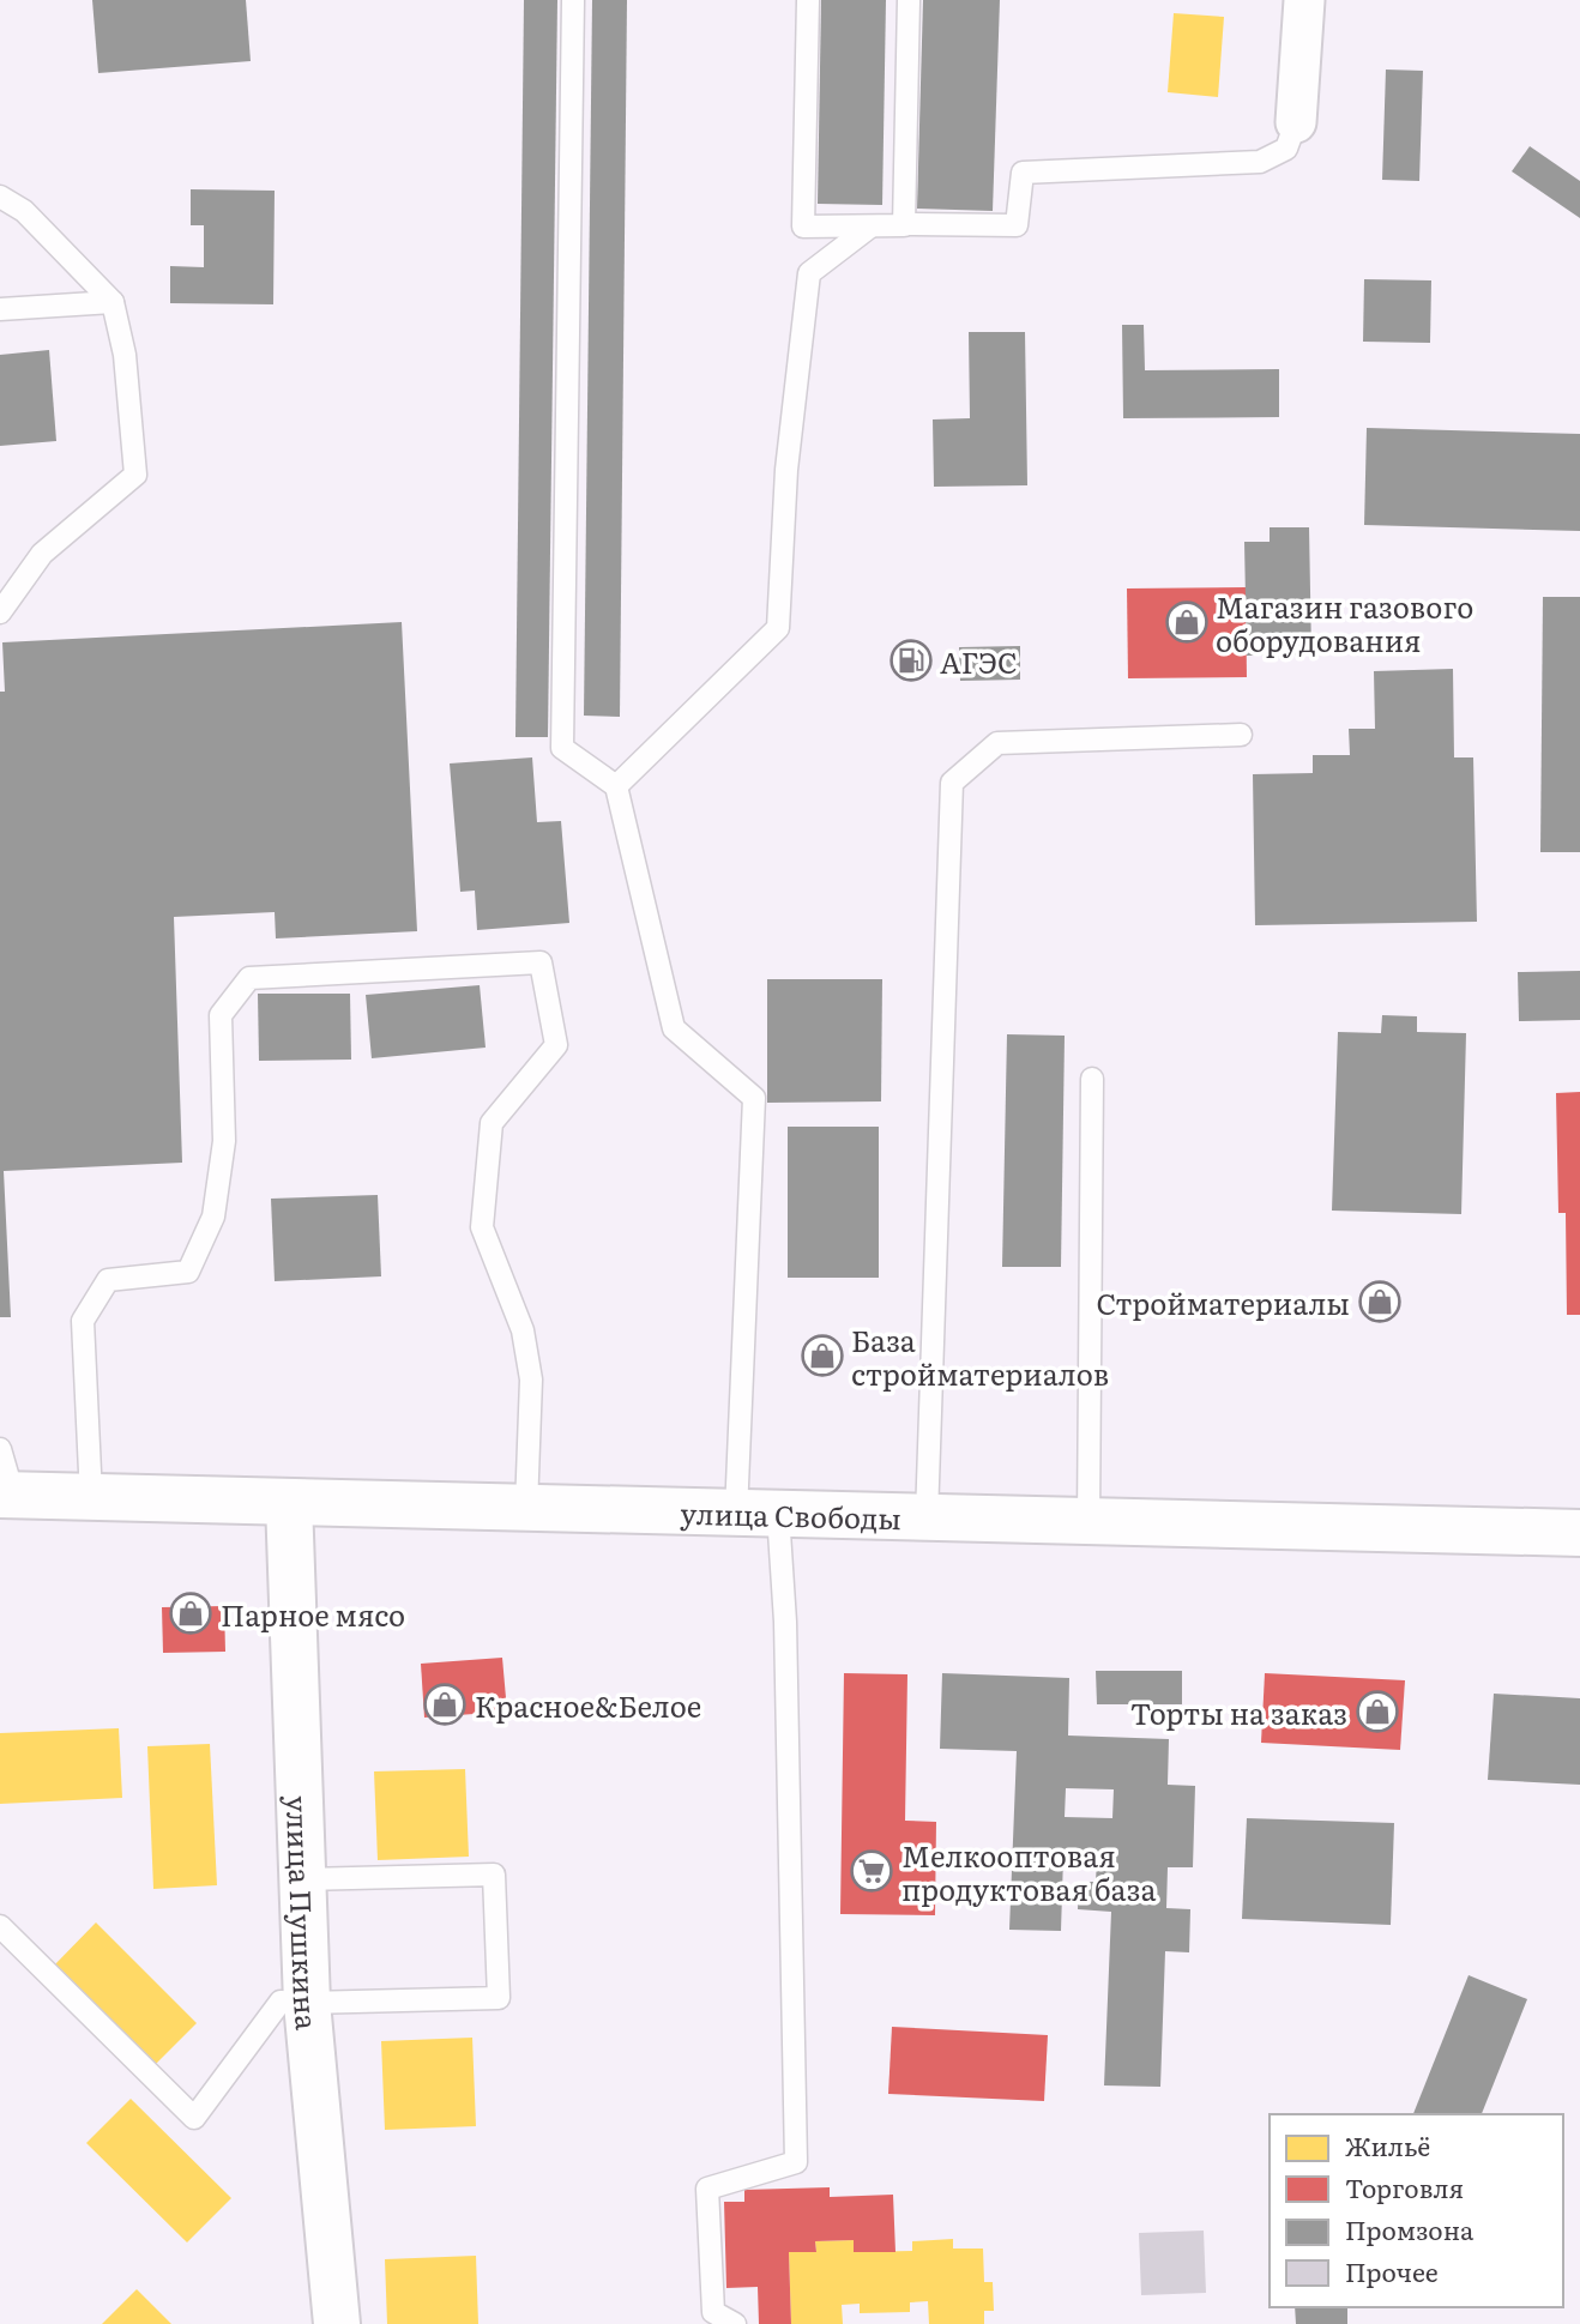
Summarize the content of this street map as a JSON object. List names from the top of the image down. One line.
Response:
{"streets":{"main road":["улица Свободы","улица Пушкина"]},"crossings":[["улица Свободы","улица Пушкина"]],"places":{"shop":["Магазин газового оборудования","Стройматериалы","База стройматериалов","Парное мясо","Красное&Белое","Торты на заказ"],"fuel station":["АГЭС"],"supermarket":["Мелкооптовая продуктовая база"]},"legend":["Жильё","Торговля","Промзона","Прочее"]}
